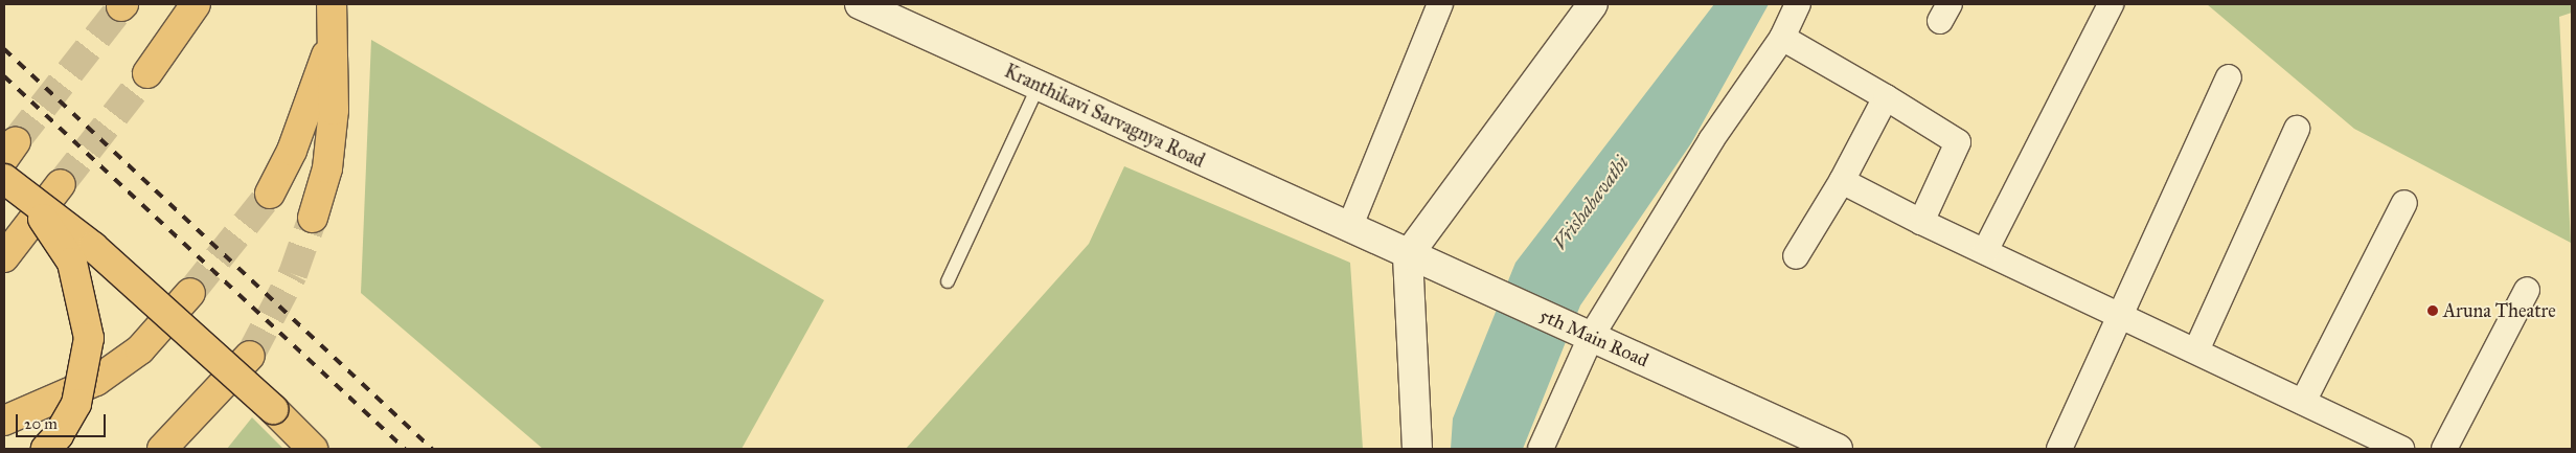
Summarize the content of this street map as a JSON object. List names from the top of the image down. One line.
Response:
{"streets":{"street":["Kranthikavi Sarvagnya Road","5th Main Road"]},"crossings":[["Kranthikavi Sarvagnya Road","5th Main Road"]],"water":["Vrishabavathi"],"places":["Aruna Theatre"],"scale_bar":"20 m"}
